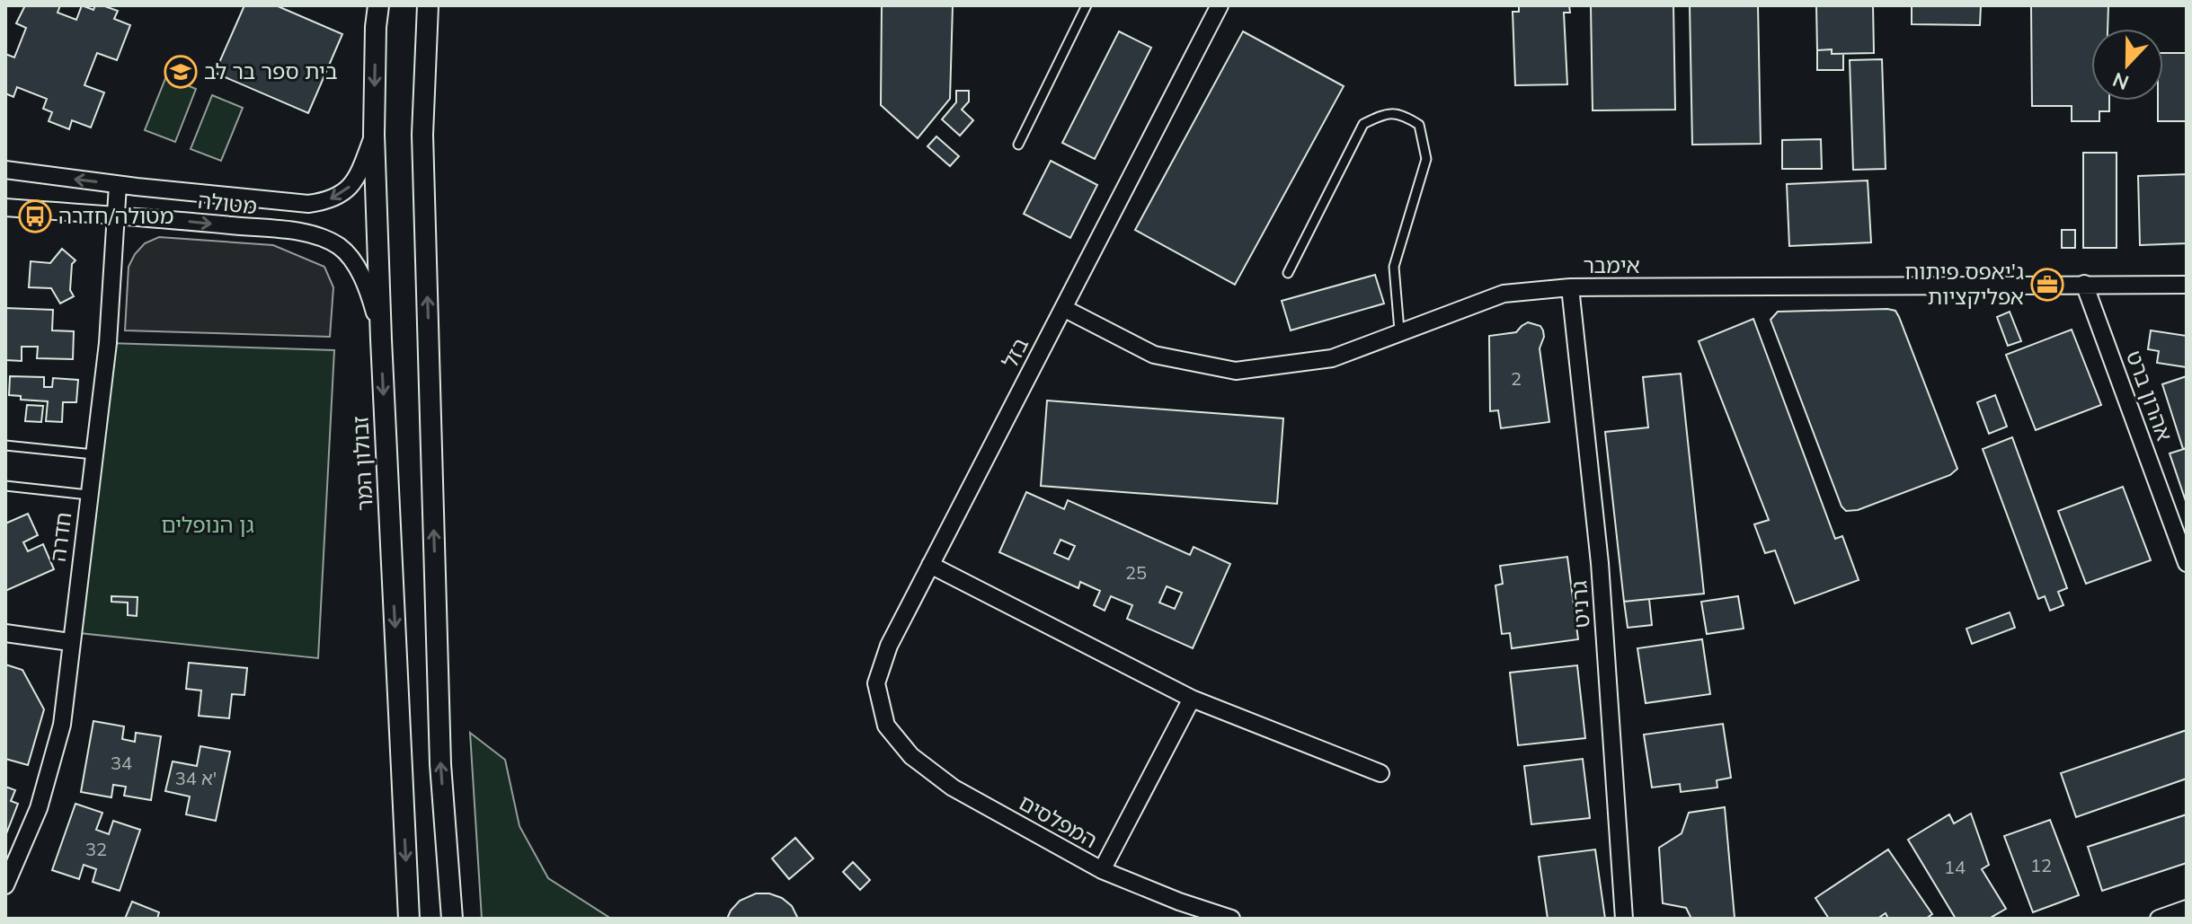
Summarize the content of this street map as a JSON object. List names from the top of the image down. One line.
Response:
{"streets":{"street":["מטולה","אימבר","בזל","אהרון ברט","זבולון המר","חדרה","גרניט","המפלסים"]},"crossings":[["מטולה","זבולון המר"],["מטולה","חדרה"],["אימבר","בזל"],["אימבר","אהרון ברט"],["אימבר","גרניט"],["בזל","המפלסים"]],"parks":["גן הנופלים"],"places":{"school or university":["בית ספר בר לב"],"bus stop":["מטולה/חדרה"],"office":["ג'יאפס פיתוח אפליקציות"]},"house_numbers":["2","25","34","34 א'","32","12","14"],"north":"bottom"}
